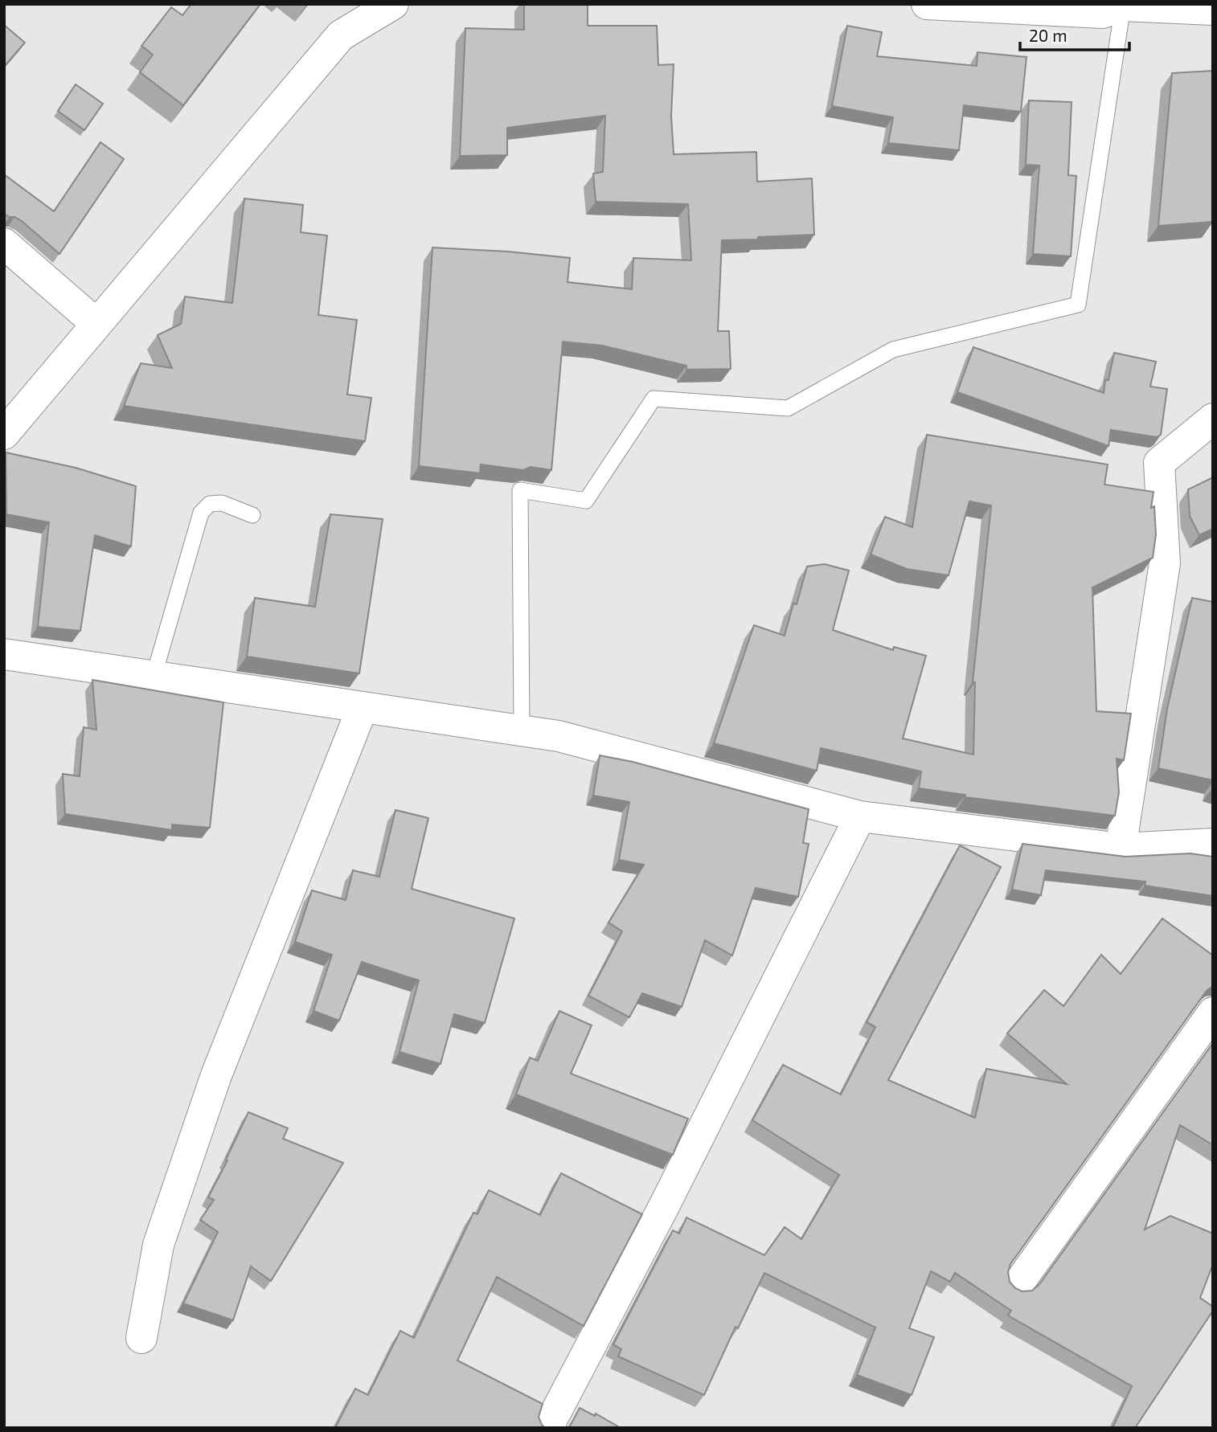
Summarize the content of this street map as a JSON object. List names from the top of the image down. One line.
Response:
{"scale_bar":"20 m"}
